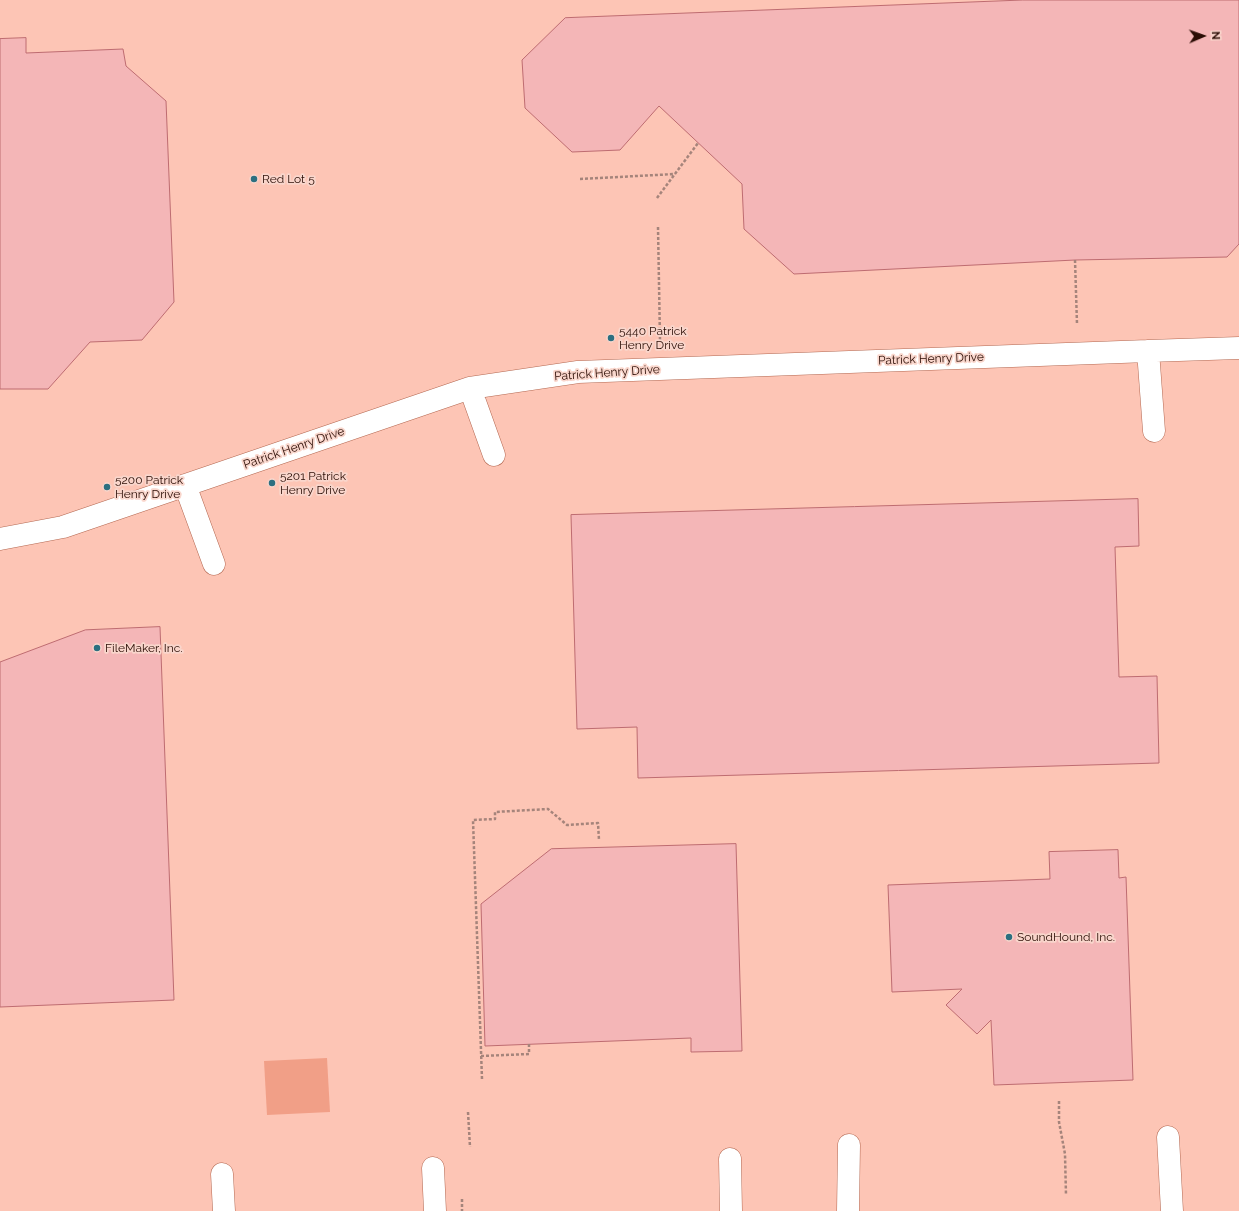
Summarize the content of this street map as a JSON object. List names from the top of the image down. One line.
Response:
{"streets":{"street":["Patrick Henry Drive"]},"places":["Red Lot 5","5440 Patrick Henry Drive","5201 Patrick Henry Drive","5200 Patrick Henry Drive","FileMaker, Inc.","SoundHound, Inc."],"north":"right"}
